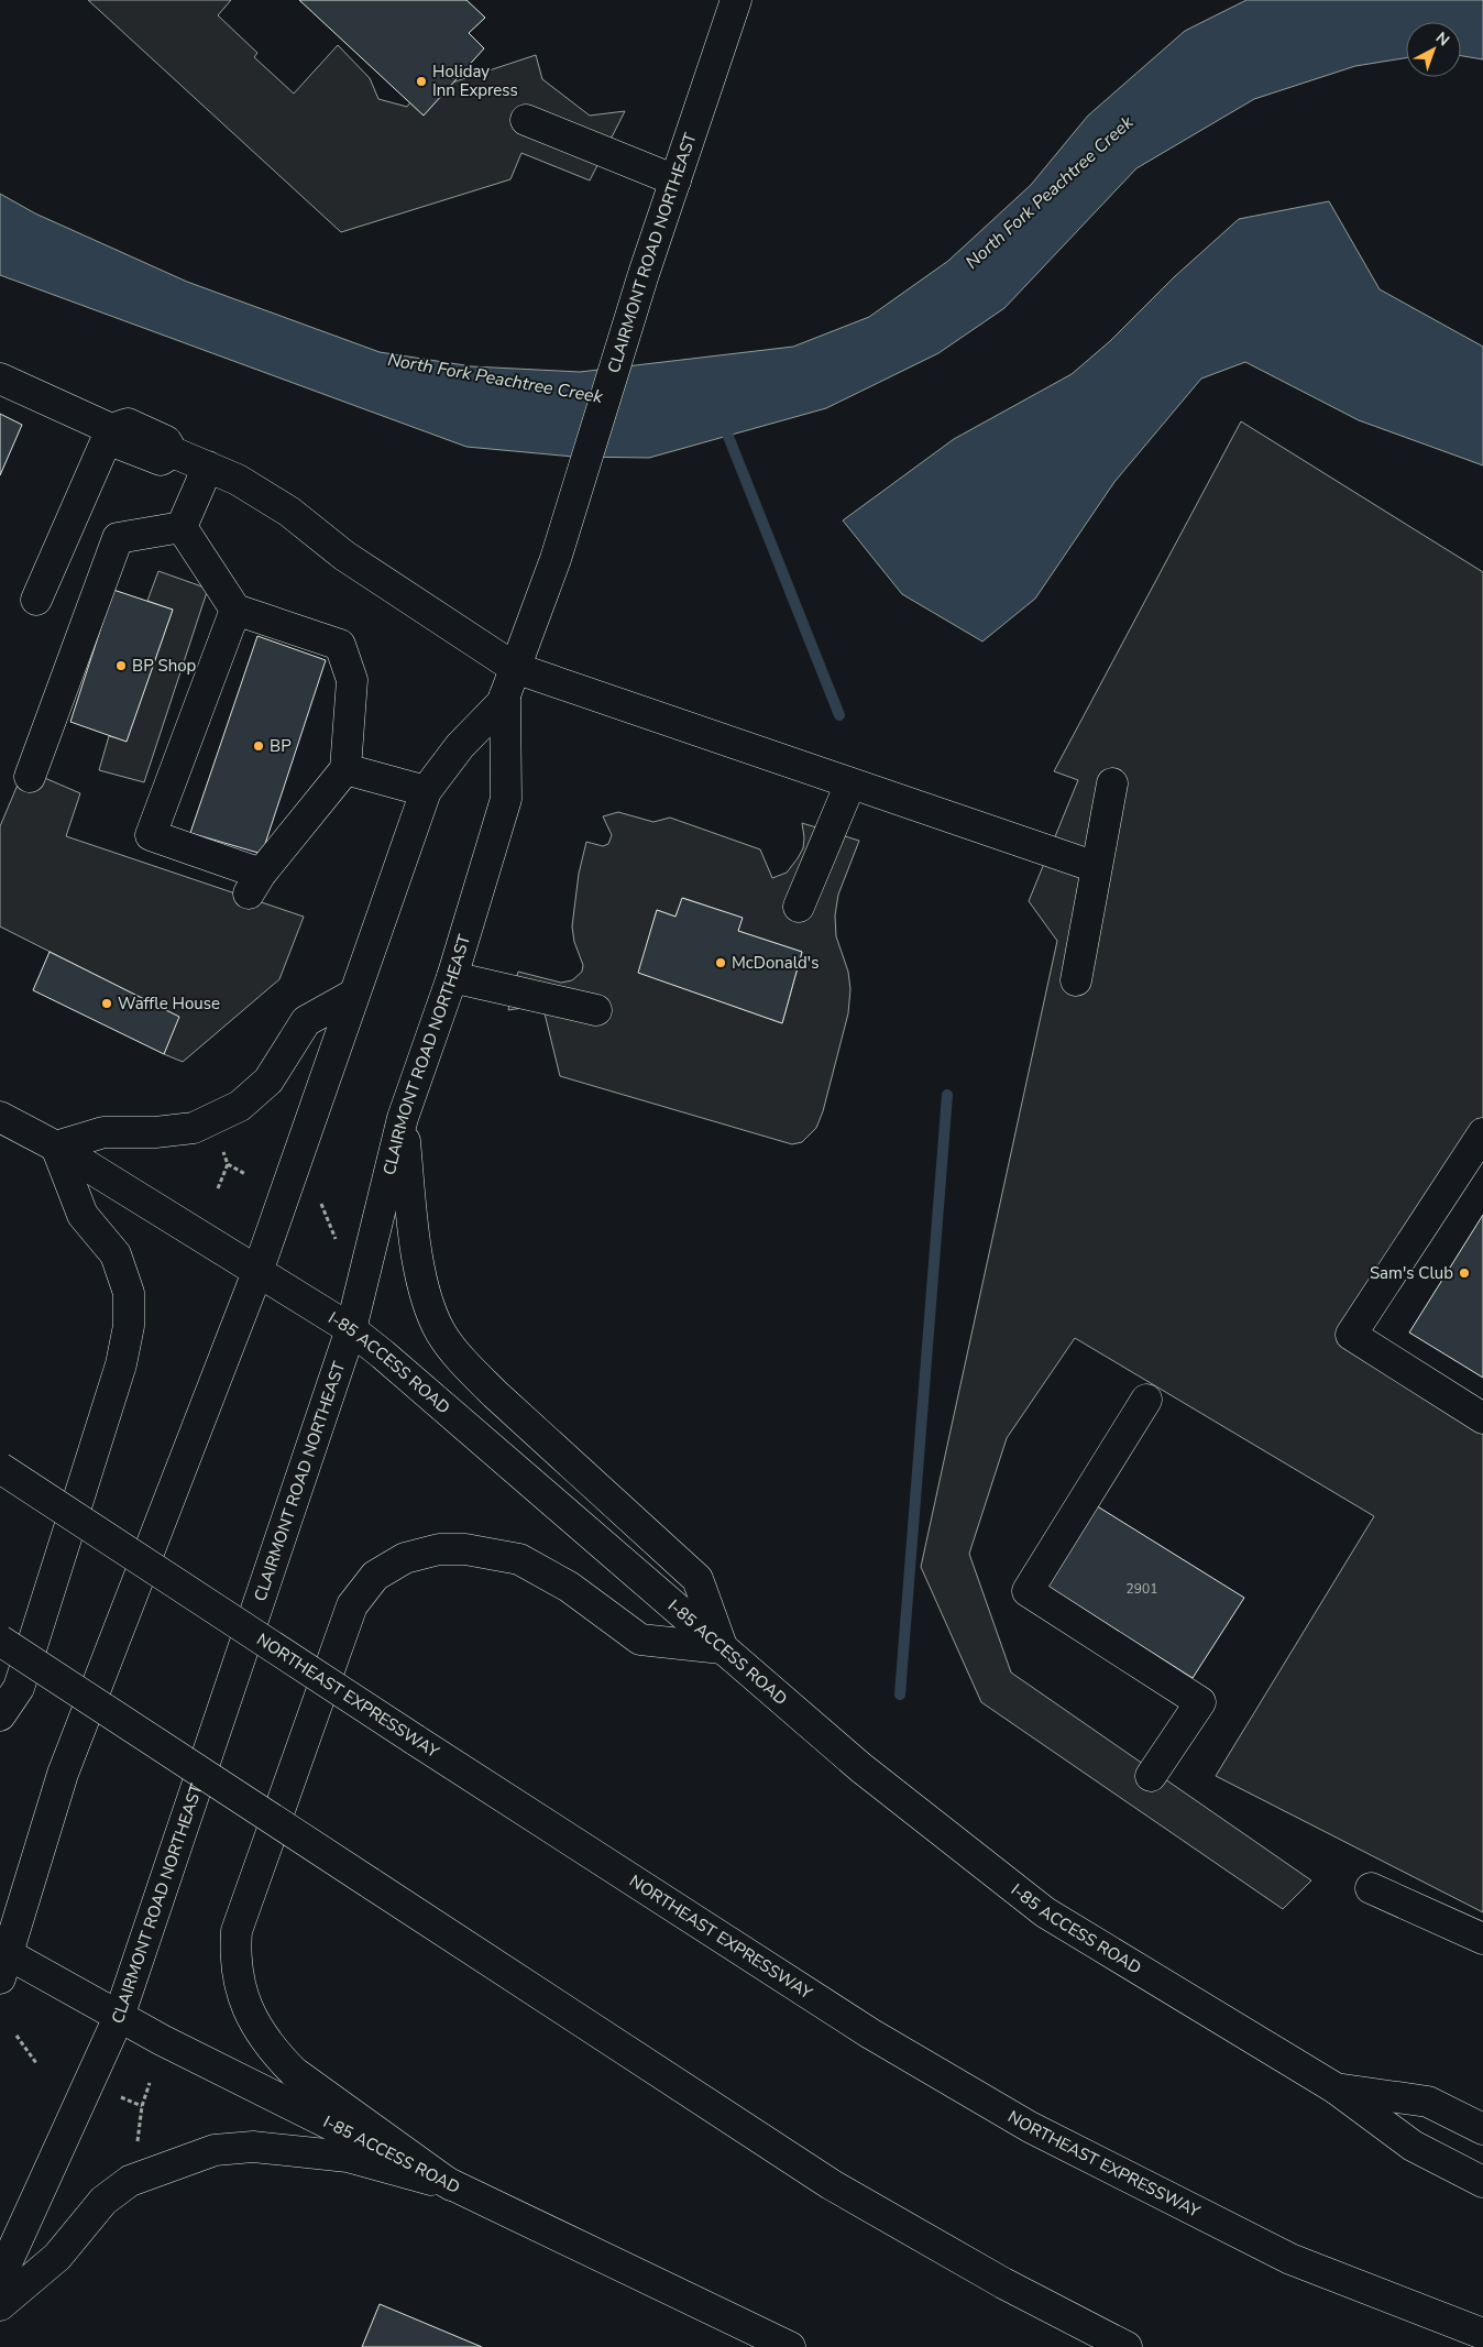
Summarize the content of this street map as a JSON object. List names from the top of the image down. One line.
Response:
{"streets":{"main road":["CLAIRMONT ROAD NORTHEAST","I-85 ACCESS ROAD","NORTHEAST EXPRESSWAY"]},"crossings":[["CLAIRMONT ROAD NORTHEAST","I-85 ACCESS ROAD"]],"water":["North Fork Peachtree Creek"],"places":["Holiday Inn Express","BP Shop","BP","McDonald's","Waffle House","Sam's Club"],"house_numbers":["2901"],"north":"top right"}
